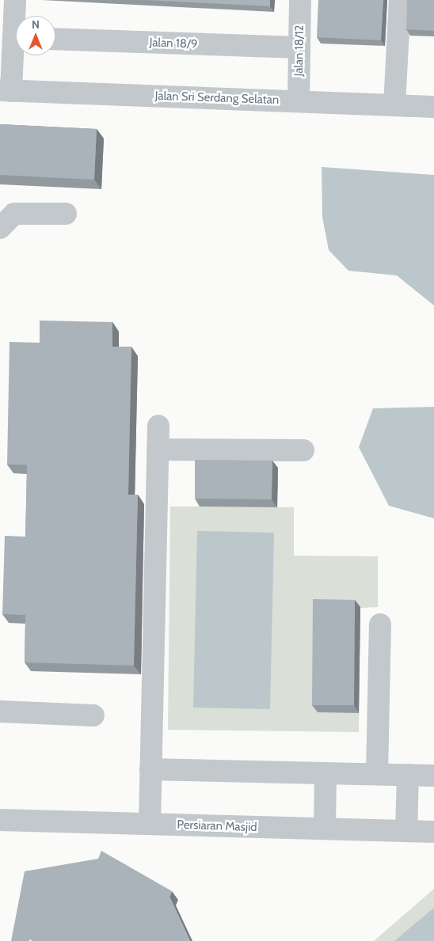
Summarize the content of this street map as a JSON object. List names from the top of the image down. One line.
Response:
{"streets":{"street":["Jalan 18/9","Jalan 18/12","Jalan Sri Serdang Selatan","Persiaran Masjid"]},"crossings":[["Jalan 18/9","Jalan 18/12"],["Jalan 18/12","Jalan Sri Serdang Selatan"]],"north":"top"}
